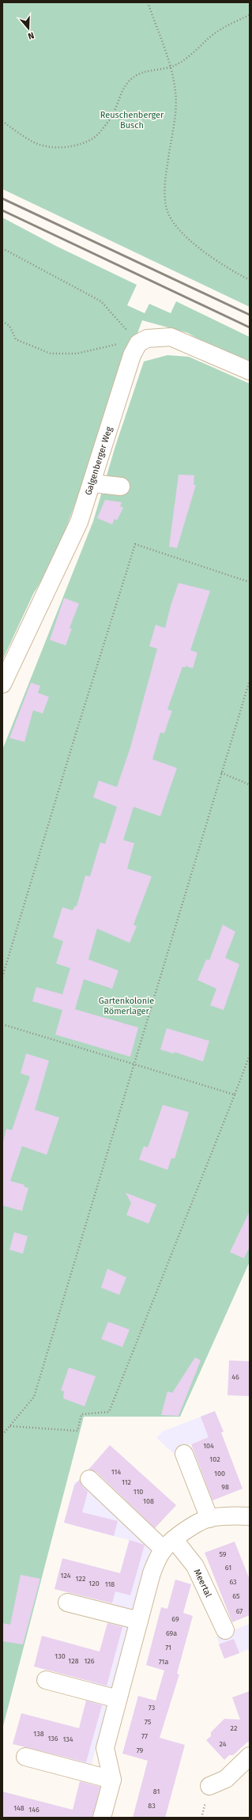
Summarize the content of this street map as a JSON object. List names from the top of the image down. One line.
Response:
{"streets":{"street":["Galgenberger Weg","Meertal"]},"parks":["Reuschenberger Busch","Gartenkolonie Römerlager"],"house_numbers":["46","104","102","114","100","112","98","110","108","59","61","124","122","63","120","118","65","67","69","69a","71","130","128","126","71a","73","75","22","138","77","136","134","24","79","81","83","148","146"],"north":"bottom"}
